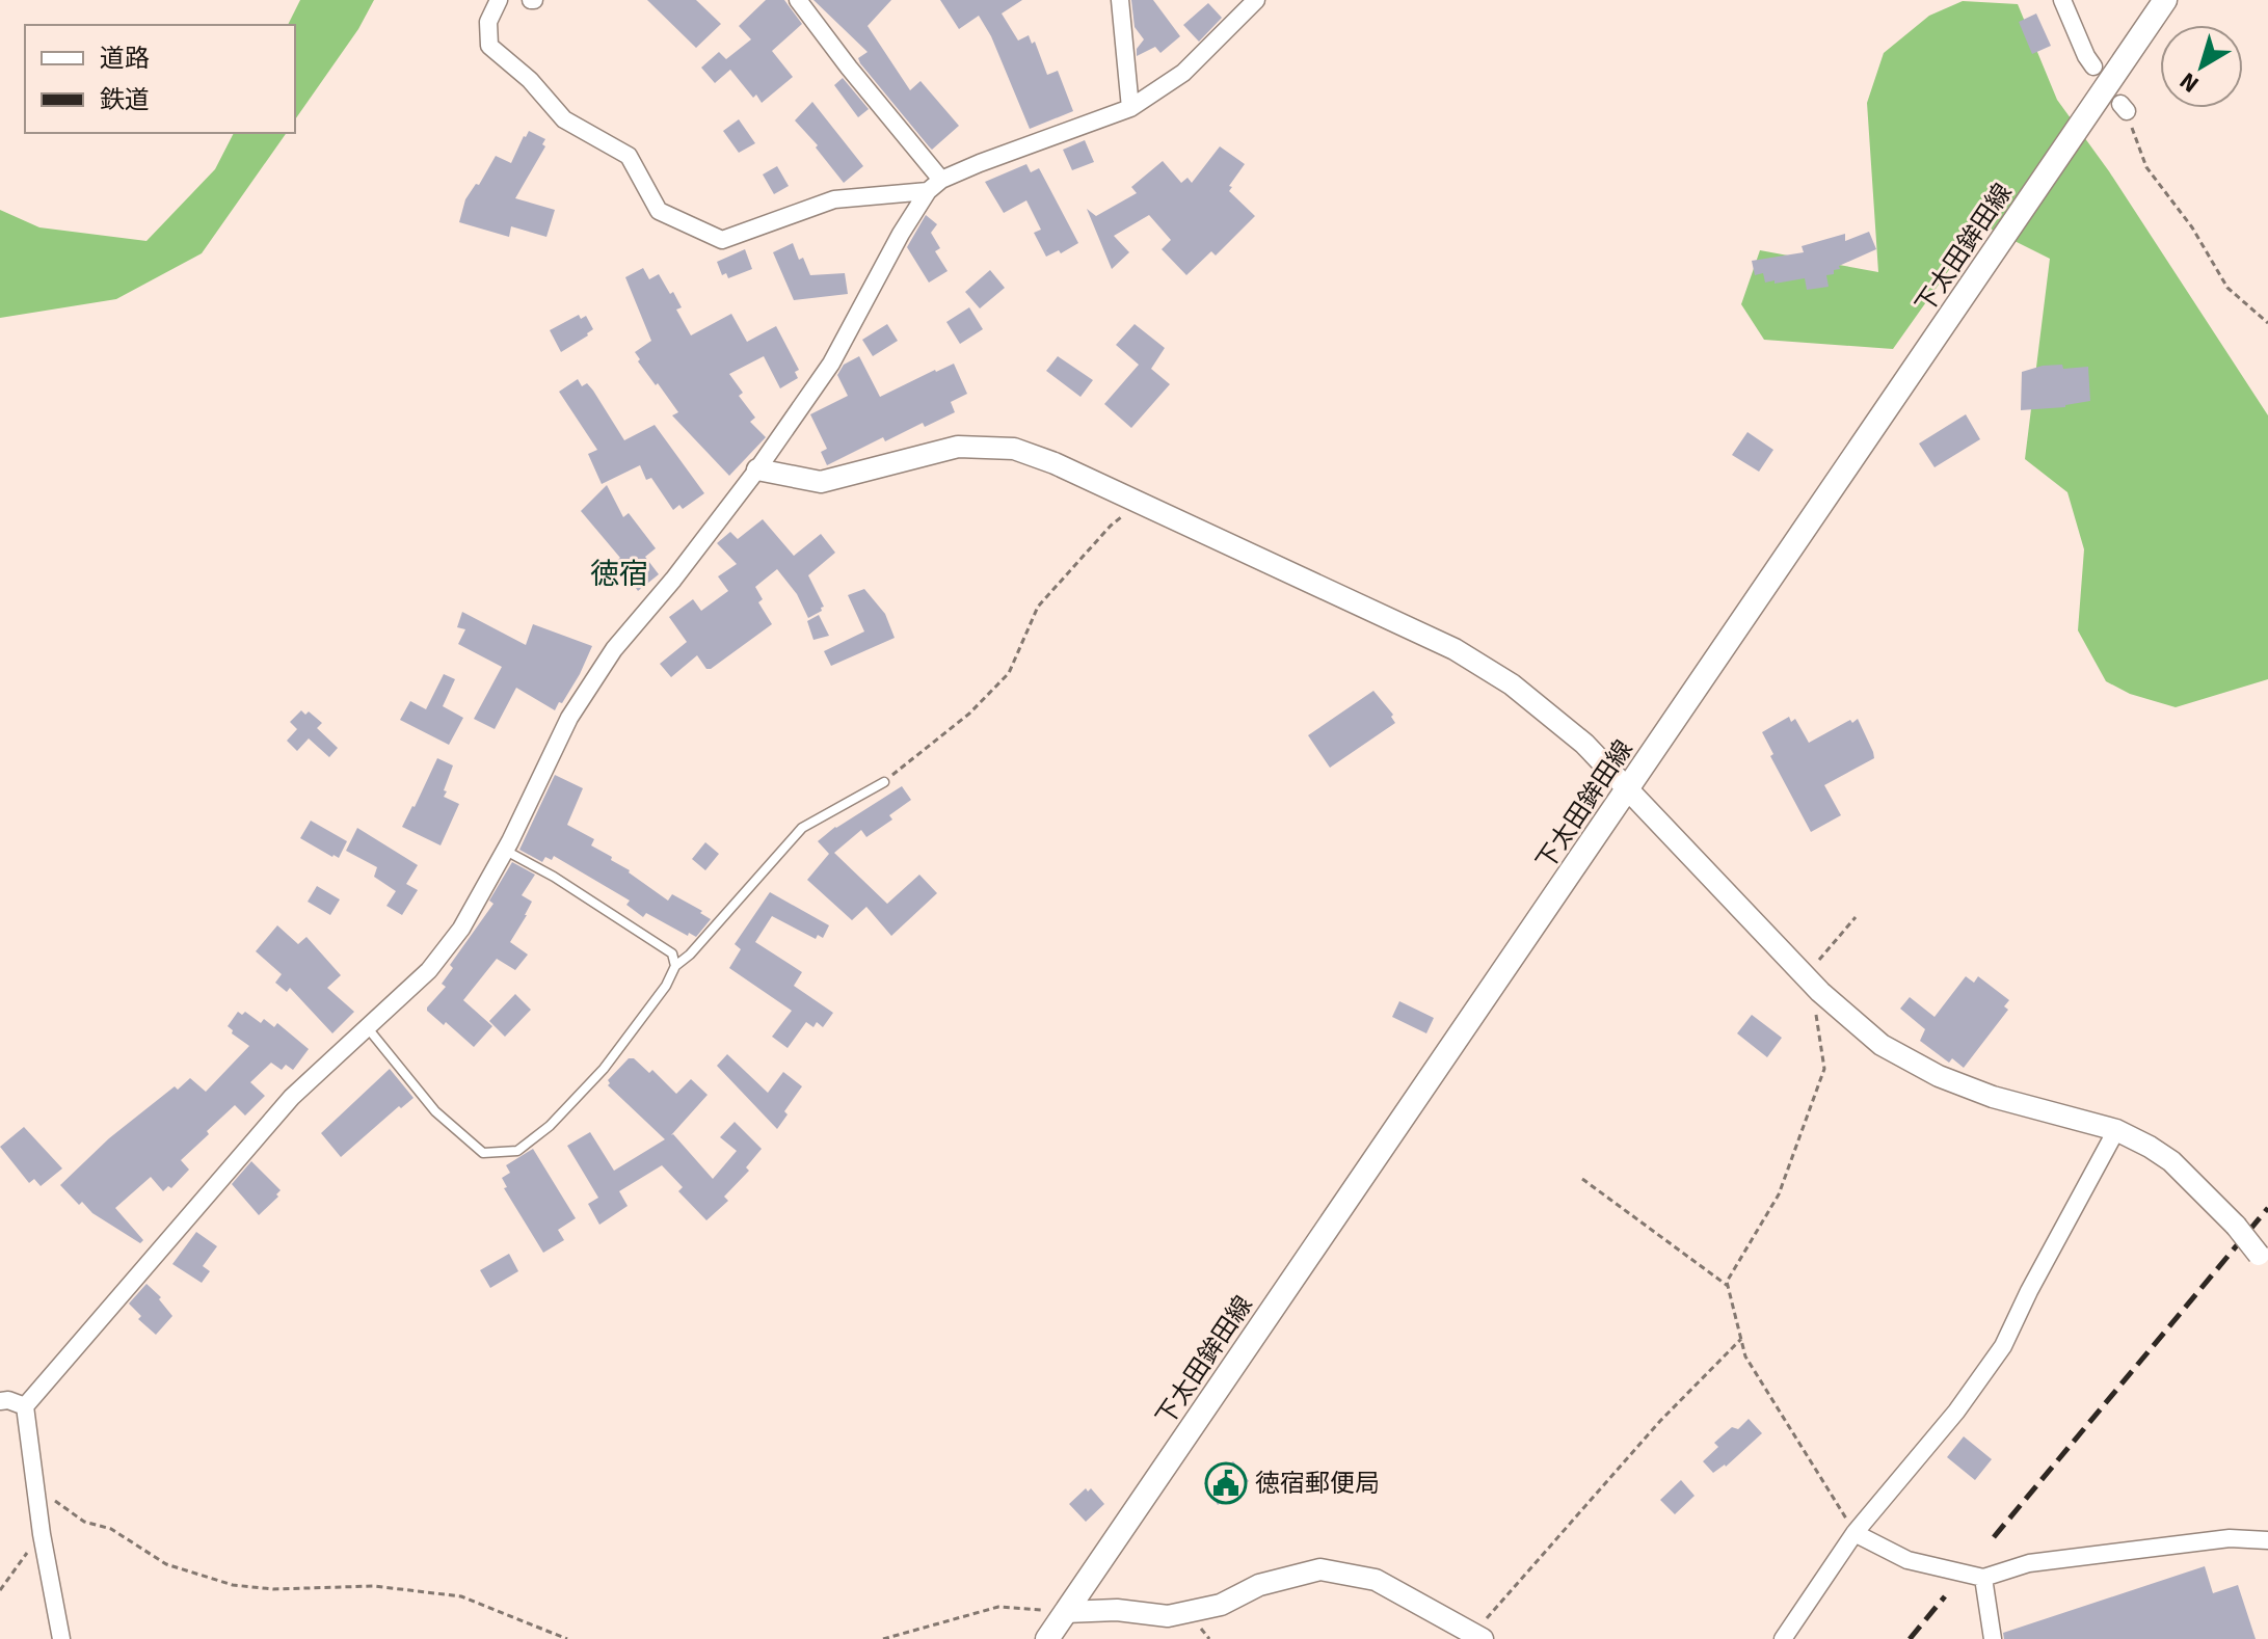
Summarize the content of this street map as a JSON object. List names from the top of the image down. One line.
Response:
{"streets":{"main road":["下太田鉾田線"]},"districts":["徳宿"],"places":{"public building":["徳宿郵便局"]},"legend":["道路","鉄道"],"north":"bottom left"}
